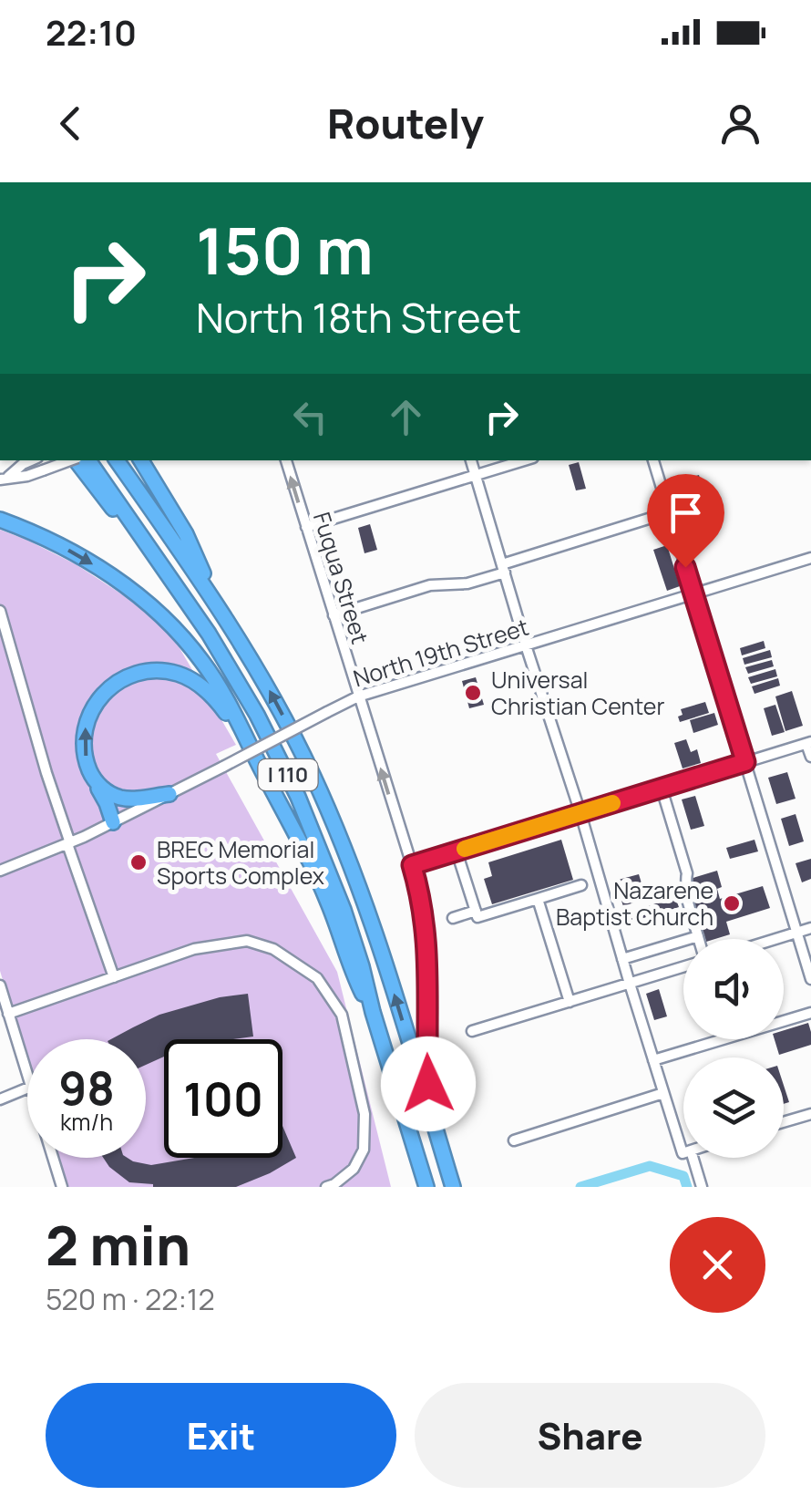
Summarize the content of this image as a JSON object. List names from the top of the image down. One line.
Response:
{"streets":{"highway":["I 110"],"street":["Fuqua Street","North 19th Street"]},"crossings":[["Fuqua Street","North 19th Street"]],"one_way":["Fuqua Street"],"places":["Universal Christian Center","BREC Memorial Sports Complex","Nazarene Baptist Church"],"page":{"status":"22:10","header":"Routely","turn":["150 m","North 18th Street"],"speed":"98 km/h","limit":"100","heading":["2 min","520 m · 22:12"],"buttons":["Exit","Share"]}}
